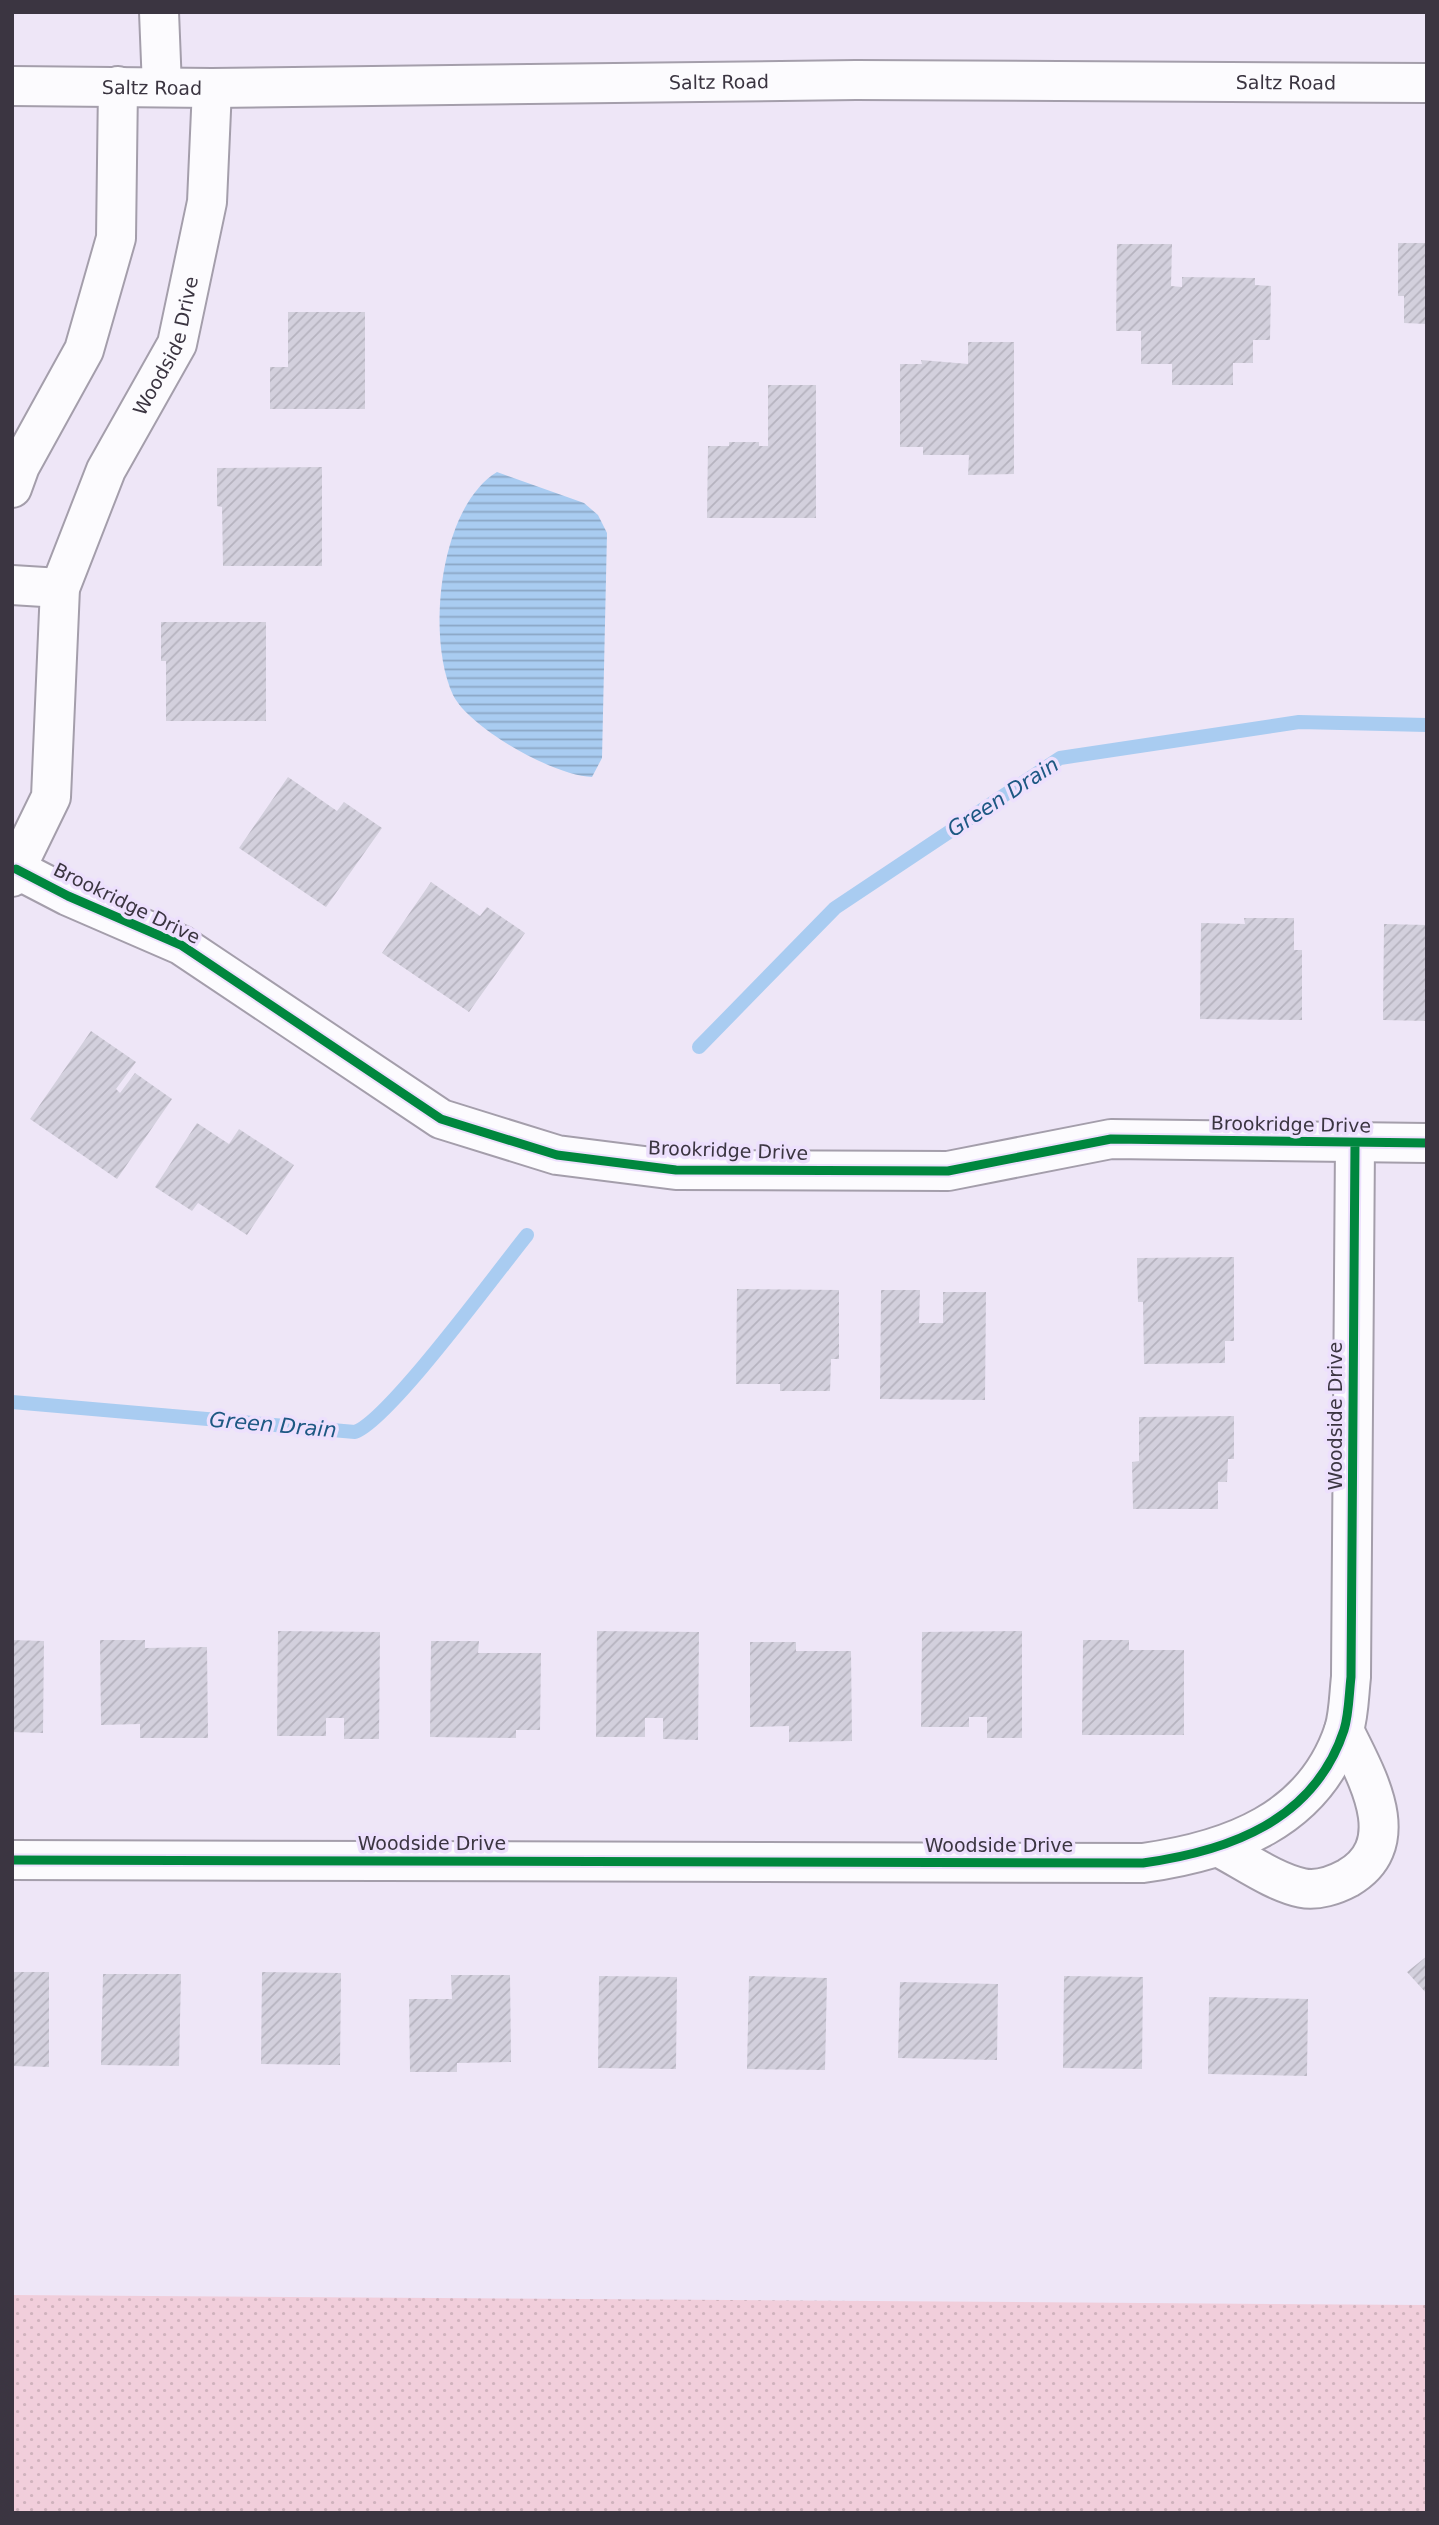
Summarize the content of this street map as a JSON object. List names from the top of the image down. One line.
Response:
{"streets":{"street":["Saltz Road","Woodside Drive","Brookridge Drive"]},"crossings":[["Saltz Road","Woodside Drive"],["Woodside Drive","Brookridge Drive"]],"water":["Green Drain"]}
